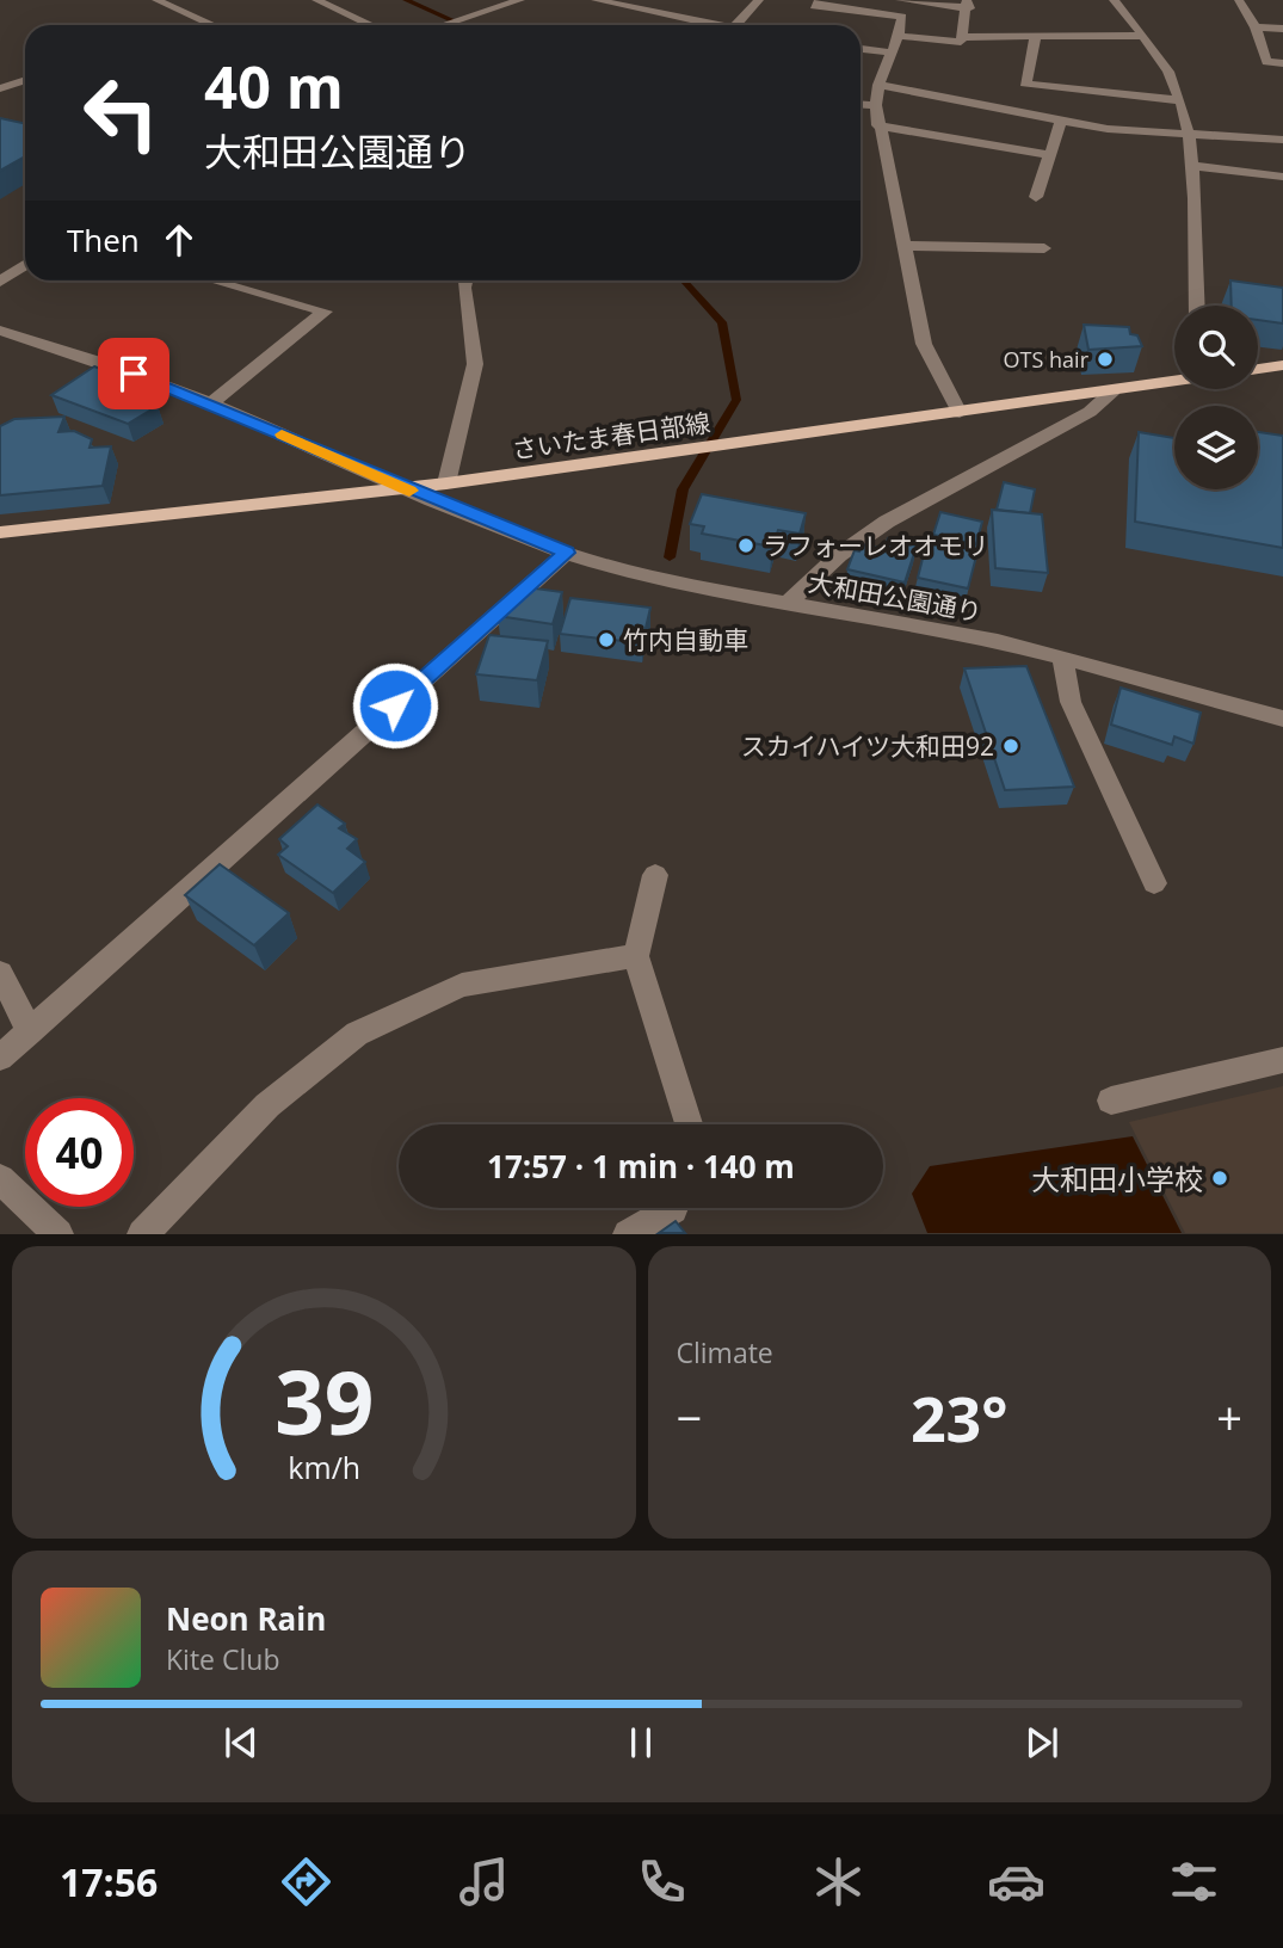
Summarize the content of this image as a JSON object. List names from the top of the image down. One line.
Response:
{"streets":{"main road":["さいたま春日部線"],"street":["大和田公園通り"]},"crossings":[["さいたま春日部線","大和田公園通り"]],"places":["OTS hair","ラフォーレオオモリ","竹内自動車","スカイハイツ大和田92","大和田小学校"],"page":{"turn":["40 m","大和田公園通り"],"then":"Then","limit":"40","trip":"17:57 · 1 min · 140 m","tile":"Climate","heat":["−","23°","+"],"song":["Neon Rain","Kite Club"],"tabs":"17:56","gauge":["39","km/h"]}}
